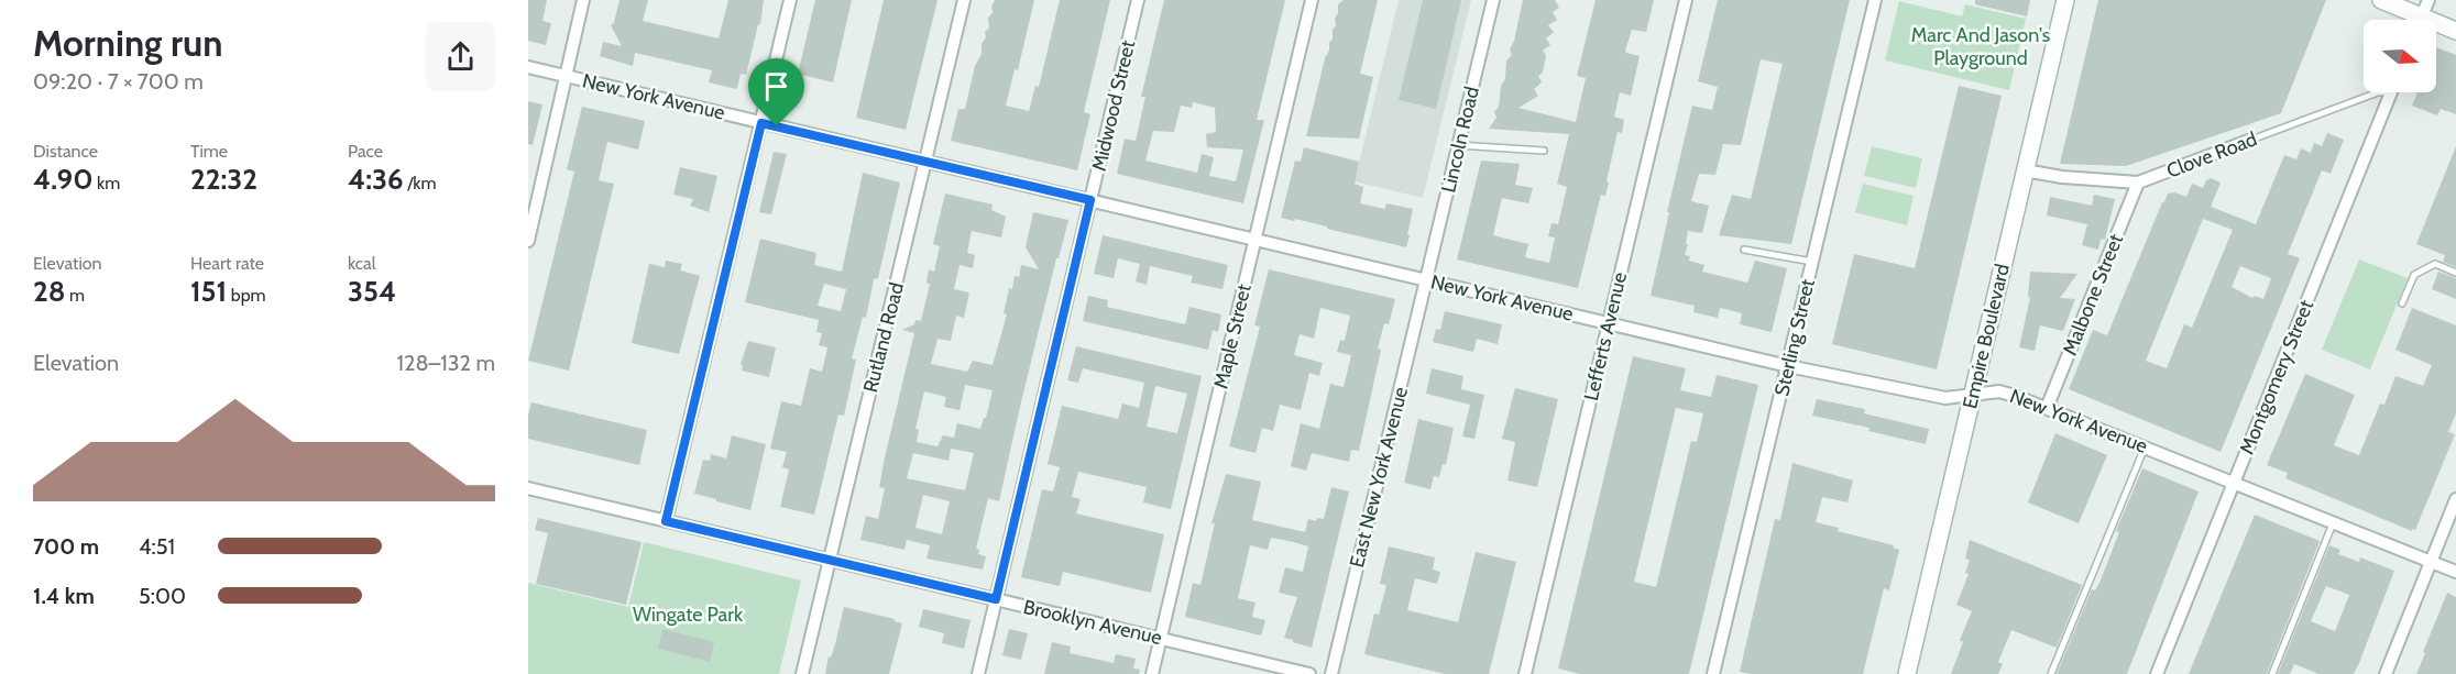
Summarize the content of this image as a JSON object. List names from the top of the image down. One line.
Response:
{"streets":{"main road":["Empire Boulevard"],"street":["New York Avenue","Midwood Street","Lincoln Road","Clove Road","Malbone Street","Maple Street","Lefferts Avenue","Rutland Road","Sterling Street","Montgomery Street","East New York Avenue","Brooklyn Avenue"]},"crossings":[["New York Avenue","Midwood Street"],["New York Avenue","Lincoln Road"],["New York Avenue","Malbone Street"],["New York Avenue","Maple Street"],["New York Avenue","Lefferts Avenue"],["New York Avenue","Empire Boulevard"],["New York Avenue","Rutland Road"],["New York Avenue","Sterling Street"],["New York Avenue","Montgomery Street"],["New York Avenue","East New York Avenue"],["Midwood Street","Brooklyn Avenue"],["Lincoln Road","East New York Avenue"],["Clove Road","Malbone Street"],["Clove Road","Empire Boulevard"],["Maple Street","Brooklyn Avenue"],["Rutland Road","Brooklyn Avenue"]],"parks":["Marc And Jason's Playground","Wingate Park"],"north":"right","page":{"heading":["Morning run","09:20 · 7 × 700 m"],"stats":[["Distance","4.90 km"],["Time","22:32"],["Pace","4:36 /km"],["Elevation","28 m"],["Heart rate","151 bpm"],["kcal","354"]],"chart":["Elevation","128–132 m"],"list":[{"name":"700 m","note":"4:51"},{"name":"1.4 km","note":"5:00"}]}}
